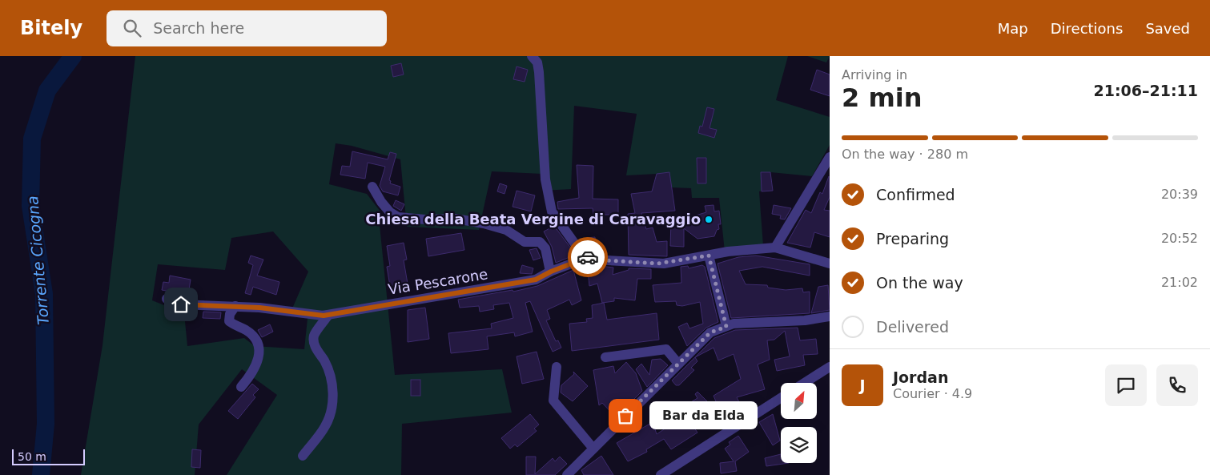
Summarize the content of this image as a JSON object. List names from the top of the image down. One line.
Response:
{"streets":{"street":["Via Pescarone"]},"water":["Torrente Cicogna"],"places":["Chiesa della Beata Vergine di Caravaggio","Bar da Elda"],"scale_bar":"50 m","north":"top right","page":{"header":"Bitely","search":"Search here","nav":["Map","Directions","Saved"],"heading":["2 min","Arriving in","21:06–21:11"],"panel":["Jordan","Courier · 4.9"],"bar":"On the way · 280 m","list":[["Confirmed","20:39"],["Preparing","20:52"],["On the way","21:02"],"Delivered"],"round":"J","bubble":"Bar da Elda","scale":"50 m"}}
